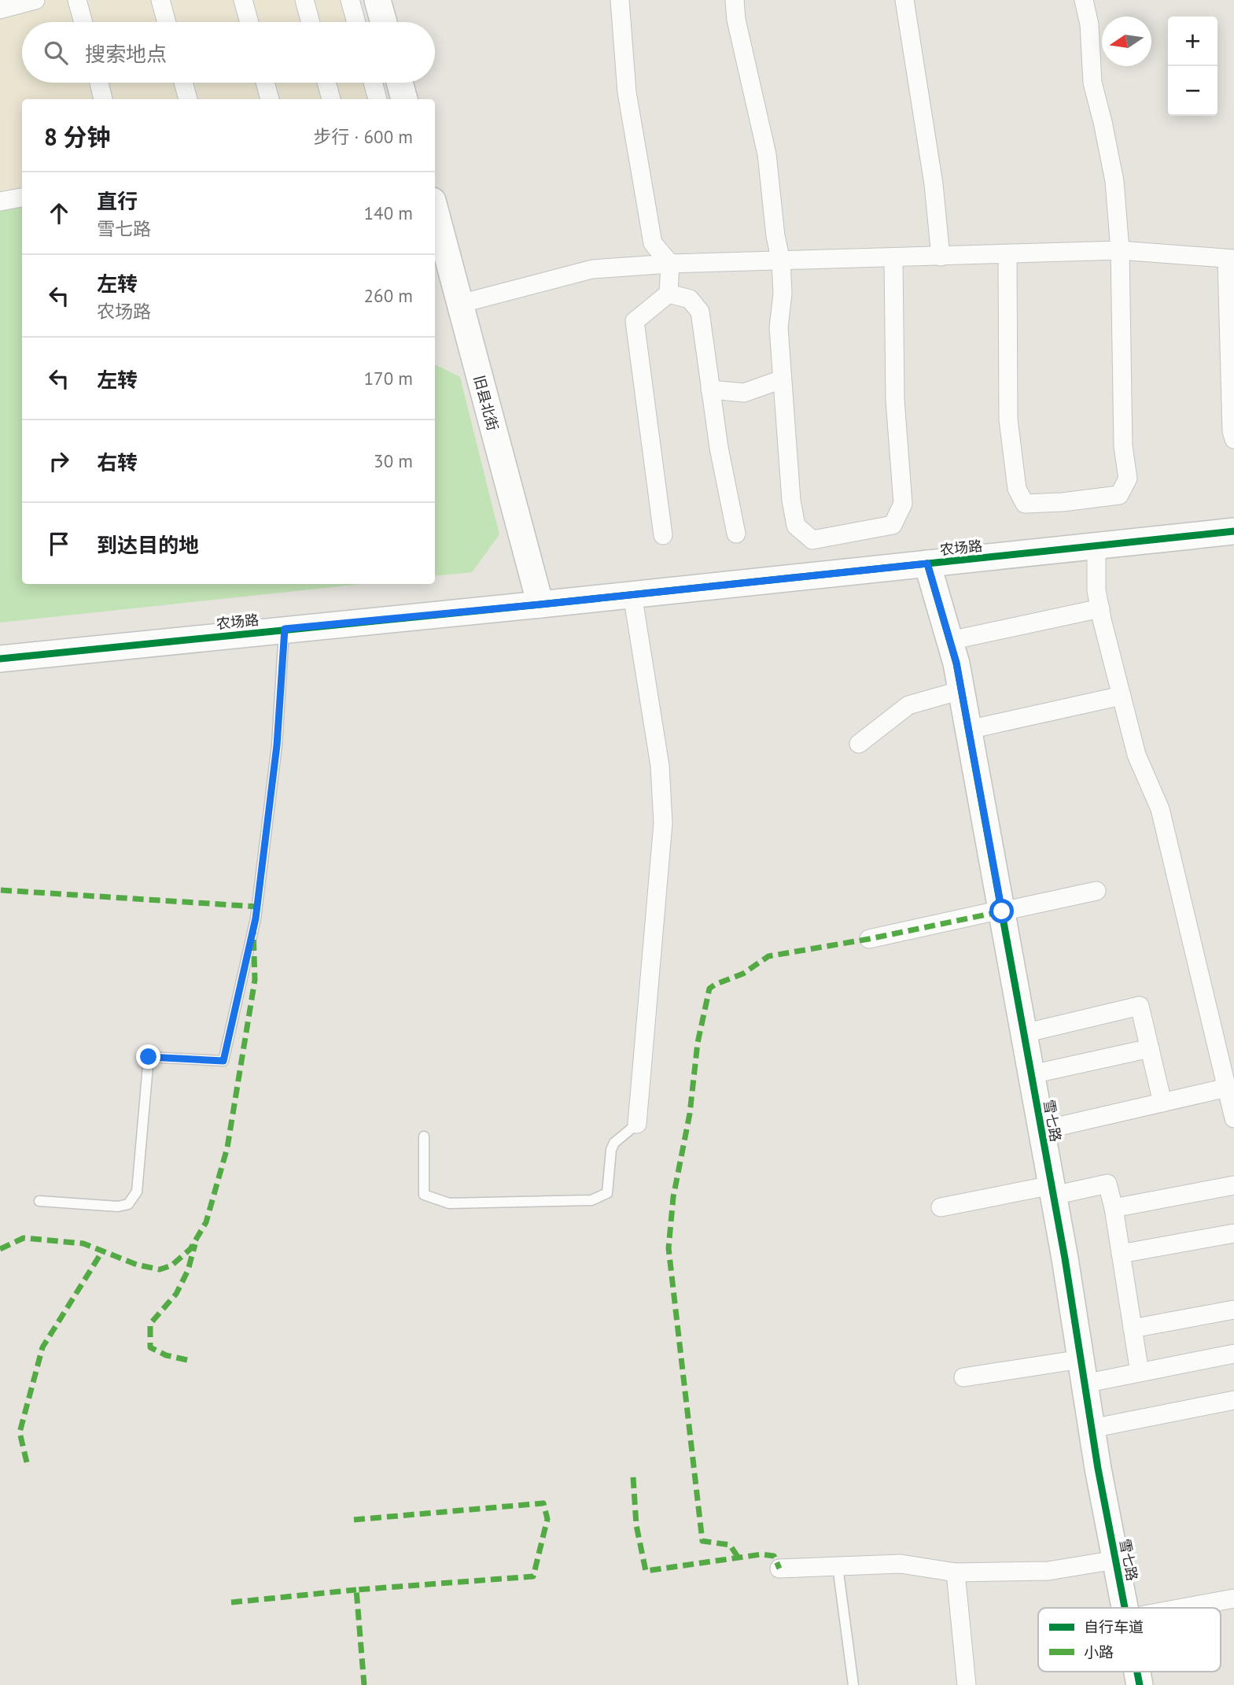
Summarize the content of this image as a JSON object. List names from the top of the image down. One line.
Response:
{"streets":{"street":["旧县北街","农场路","雪七路"]},"crossings":[["旧县北街","农场路"],["农场路","雪七路"]],"legend":["自行车道","小路"],"north":"left","page":{"map_buttons":["+","−"],"search":"搜索地点","heading":["8 分钟","步行 · 600 m"],"list":[["直行","雪七路","140 m"],["左转","农场路","260 m"],["左转","170 m"],["右转","30 m"],"到达目的地"]}}
